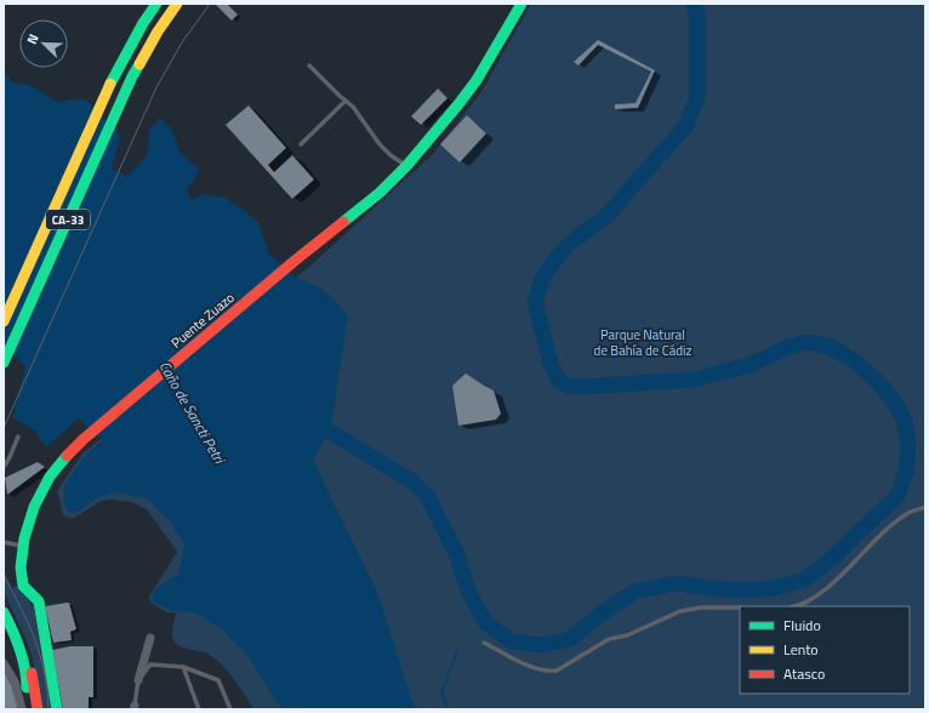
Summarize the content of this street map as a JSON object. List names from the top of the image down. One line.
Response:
{"streets":{"main road":["CA-33","Puente Zuazo"]},"water":["Caño de Sancti Petri"],"parks":["Parque Natural de Bahía de Cádiz"],"legend":["Fluido","Lento","Atasco"],"north":"top left"}
